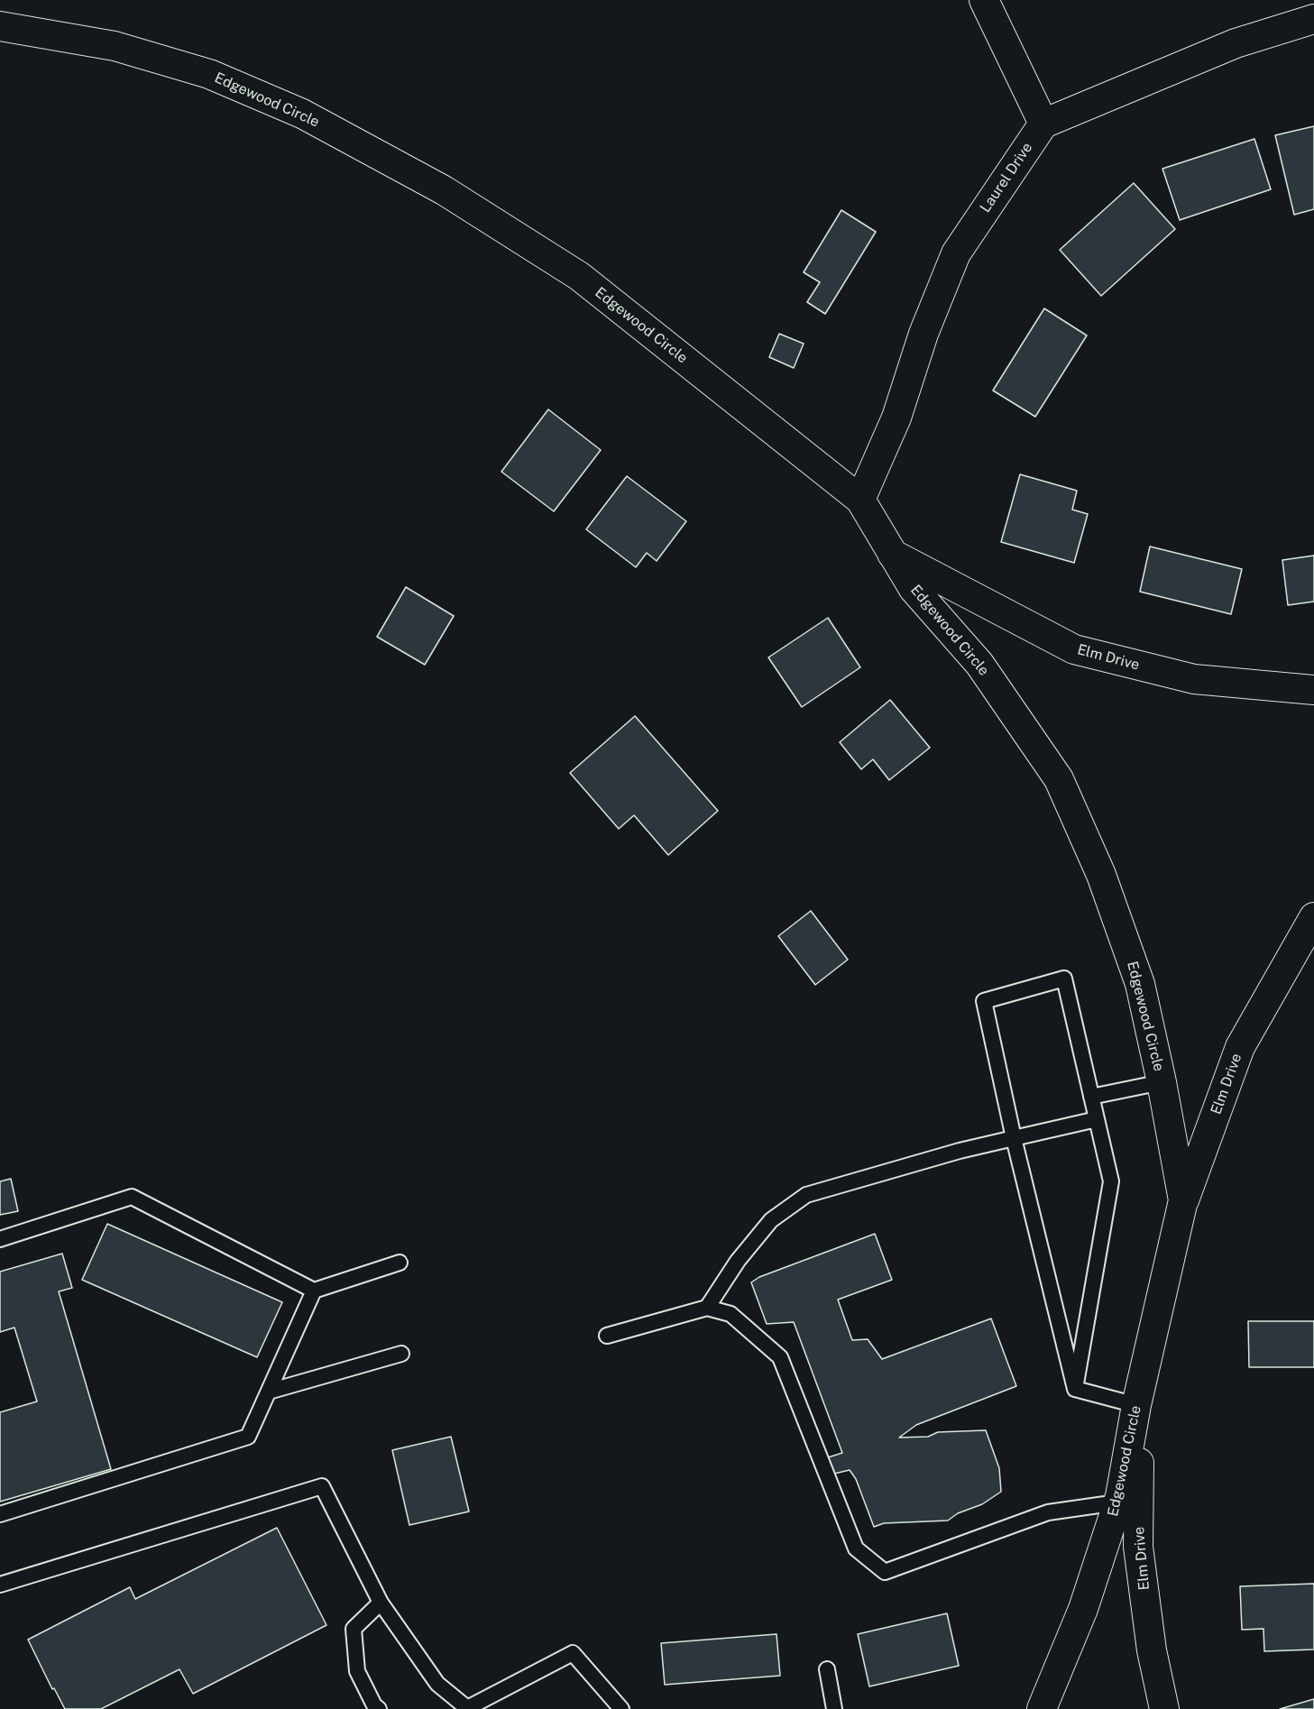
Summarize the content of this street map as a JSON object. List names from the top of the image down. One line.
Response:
{"streets":{"street":["Edgewood Circle","Laurel Drive","Elm Drive"]},"crossings":[["Edgewood Circle","Laurel Drive"],["Edgewood Circle","Elm Drive"]]}
